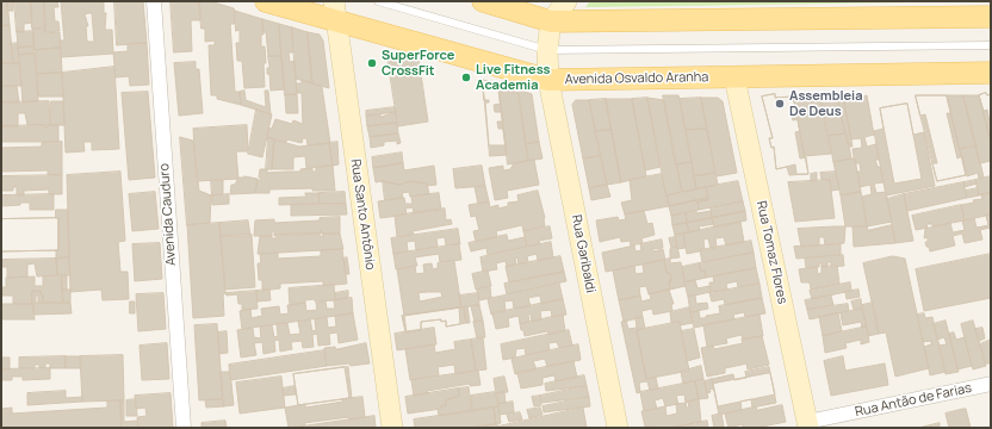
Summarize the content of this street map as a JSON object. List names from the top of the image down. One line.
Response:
{"streets":{"main road":["Avenida Osvaldo Aranha"],"street":["Avenida Cauduro","Rua Santo Antônio","Rua Tomaz Flores","Rua Garibaldi","Rua Antão de Farias"]},"crossings":[["Avenida Osvaldo Aranha","Rua Santo Antônio"],["Avenida Osvaldo Aranha","Rua Tomaz Flores"],["Avenida Osvaldo Aranha","Rua Garibaldi"],["Rua Tomaz Flores","Rua Antão de Farias"]],"places":["SuperForce CrossFit","Live Fitness Academia","Assembleia De Deus"]}
